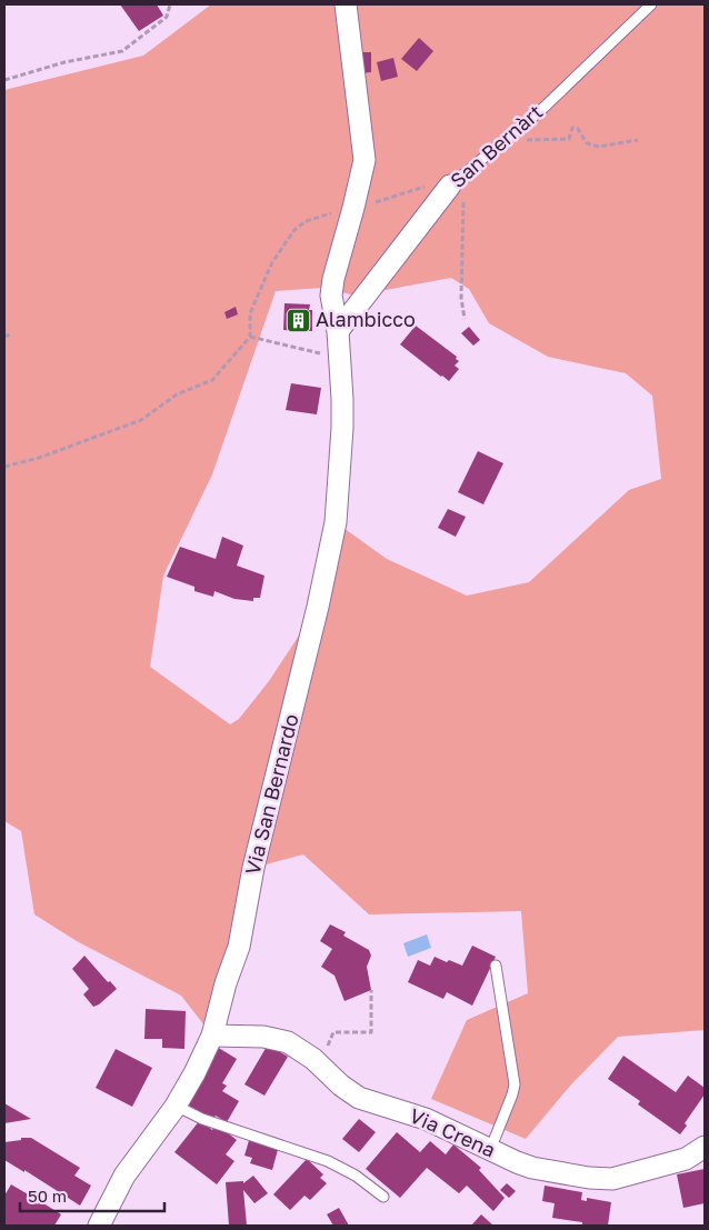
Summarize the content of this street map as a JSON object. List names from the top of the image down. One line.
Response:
{"streets":{"street":["San Bernàrt","Via San Bernardo","Via Crena"]},"crossings":[["San Bernàrt","Via San Bernardo"],["Via San Bernardo","Via Crena"]],"places":{"building":["Alambicco"]},"scale_bar":"50 m"}
